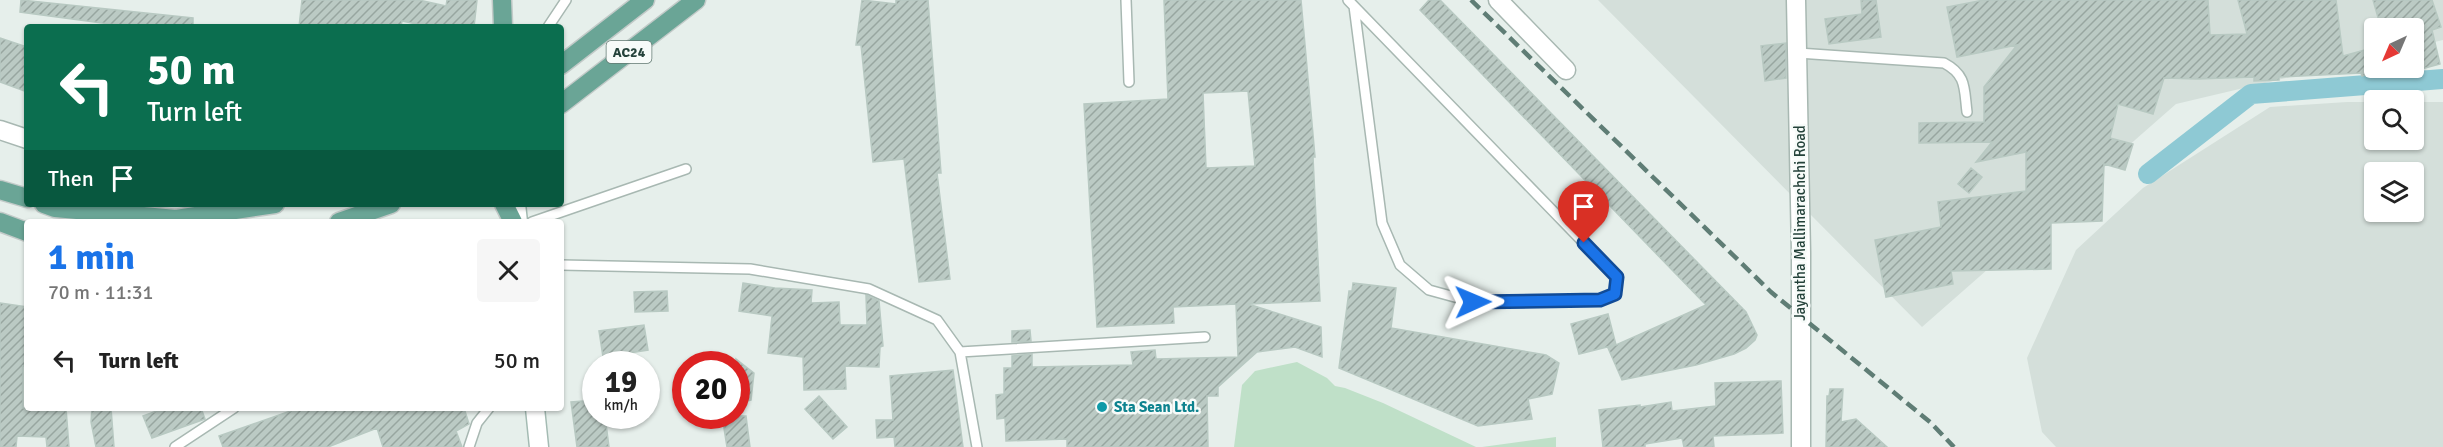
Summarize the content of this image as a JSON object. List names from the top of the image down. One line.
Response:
{"streets":{"main road":["AC24"],"street":["Jayantha Mallimarachchi Road"]},"places":["Sta Sean Ltd."],"north":"bottom left","page":{"turn":["50 m","Turn left"],"then":"Then","heading":["1 min","70 m · 11:31"],"list":[{"name":"Turn left","value":"50 m"}],"speed":"19 km/h","limit":"20"}}
